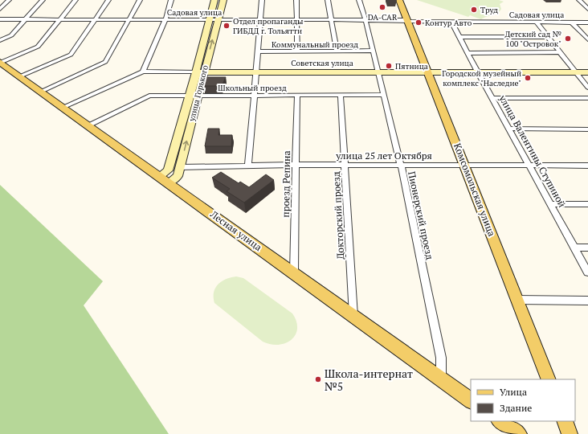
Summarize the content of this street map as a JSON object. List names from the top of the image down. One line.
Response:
{"streets":{"main road":["Советская улица","улица Горького","Комсомольская улица","Лесная улица"],"street":["Садовая улица","Коммунальный проезд","Школьный проезд","улица Валентины Ступиной","улица 25 лет Октября","проезд Репина","Докторский проезд","Пионерский проезд"]},"crossings":[["Садовая улица","улица Горького"],["Садовая улица","улица Валентины Ступиной"],["Садовая улица","Комсомольская улица"],["Садовая улица","Пионерский проезд"],["Коммунальный проезд","Пионерский проезд"],["Советская улица","улица Горького"],["Советская улица","улица Валентины Ступиной"],["Советская улица","Комсомольская улица"],["Советская улица","Пионерский проезд"],["Советская улица","Лесная улица"],["Школьный проезд","улица Горького"],["Школьный проезд","проезд Репина"],["Школьный проезд","Докторский проезд"],["Школьный проезд","Пионерский проезд"],["Школьный проезд","Лесная улица"],["улица Горького","улица 25 лет Октября"],["улица Горького","Лесная улица"],["улица Валентины Ступиной","улица 25 лет Октября"],["улица 25 лет Октября","проезд Репина"],["улица 25 лет Октября","Комсомольская улица"],["улица 25 лет Октября","Докторский проезд"],["улица 25 лет Октября","Пионерский проезд"],["проезд Репина","Лесная улица"],["Докторский проезд","Лесная улица"],["Пионерский проезд","Лесная улица"]],"places":["DA-CAR","Труд","Контур Авто","Отдел пропаганды ГИБДД г. Тольятти","Детский сад № 100 \"Островок\"","Пятница","Городской музейный комплекс \"Наследие\"","Школа-интернат №5"],"legend":["Улица","Здание"]}
